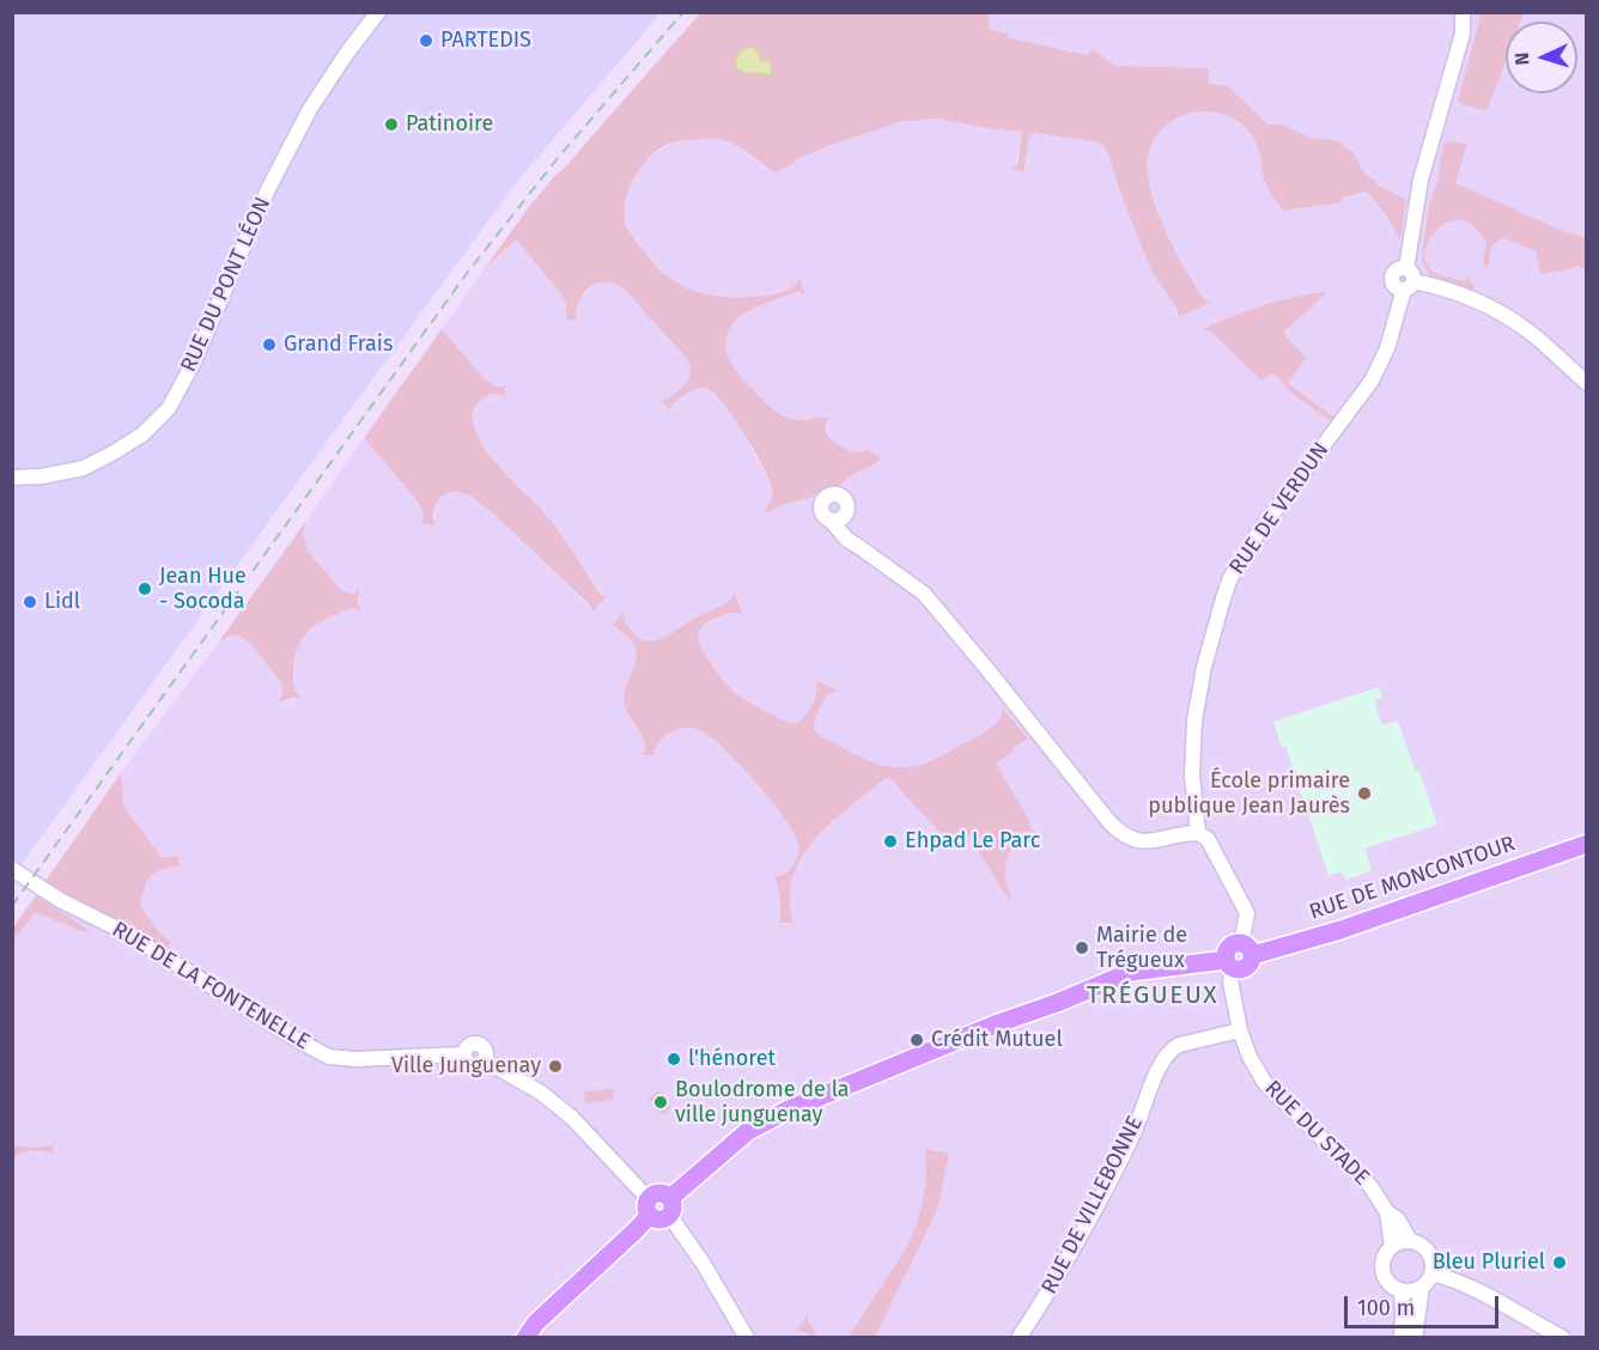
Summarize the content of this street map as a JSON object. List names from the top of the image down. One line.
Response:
{"streets":{"main road":["RUE DE MONCONTOUR"],"street":["RUE DU PONT LÉON","RUE DE VERDUN","RUE DE LA FONTENELLE","RUE DU STADE","RUE DE VILLEBONNE"]},"crossings":[["RUE DU STADE","RUE DE VILLEBONNE"]],"districts":["TRÉGUEUX"],"places":["PARTEDIS","Patinoire","Grand Frais","Jean Hue - Socoda","Lidl","École primaire publique Jean Jaurès","Ehpad Le Parc","Mairie de Trégueux","Crédit Mutuel","l'hénoret","Ville Junguenay","Boulodrome de la ville junguenay","Bleu Pluriel"],"scale_bar":"100 m","north":"left"}
